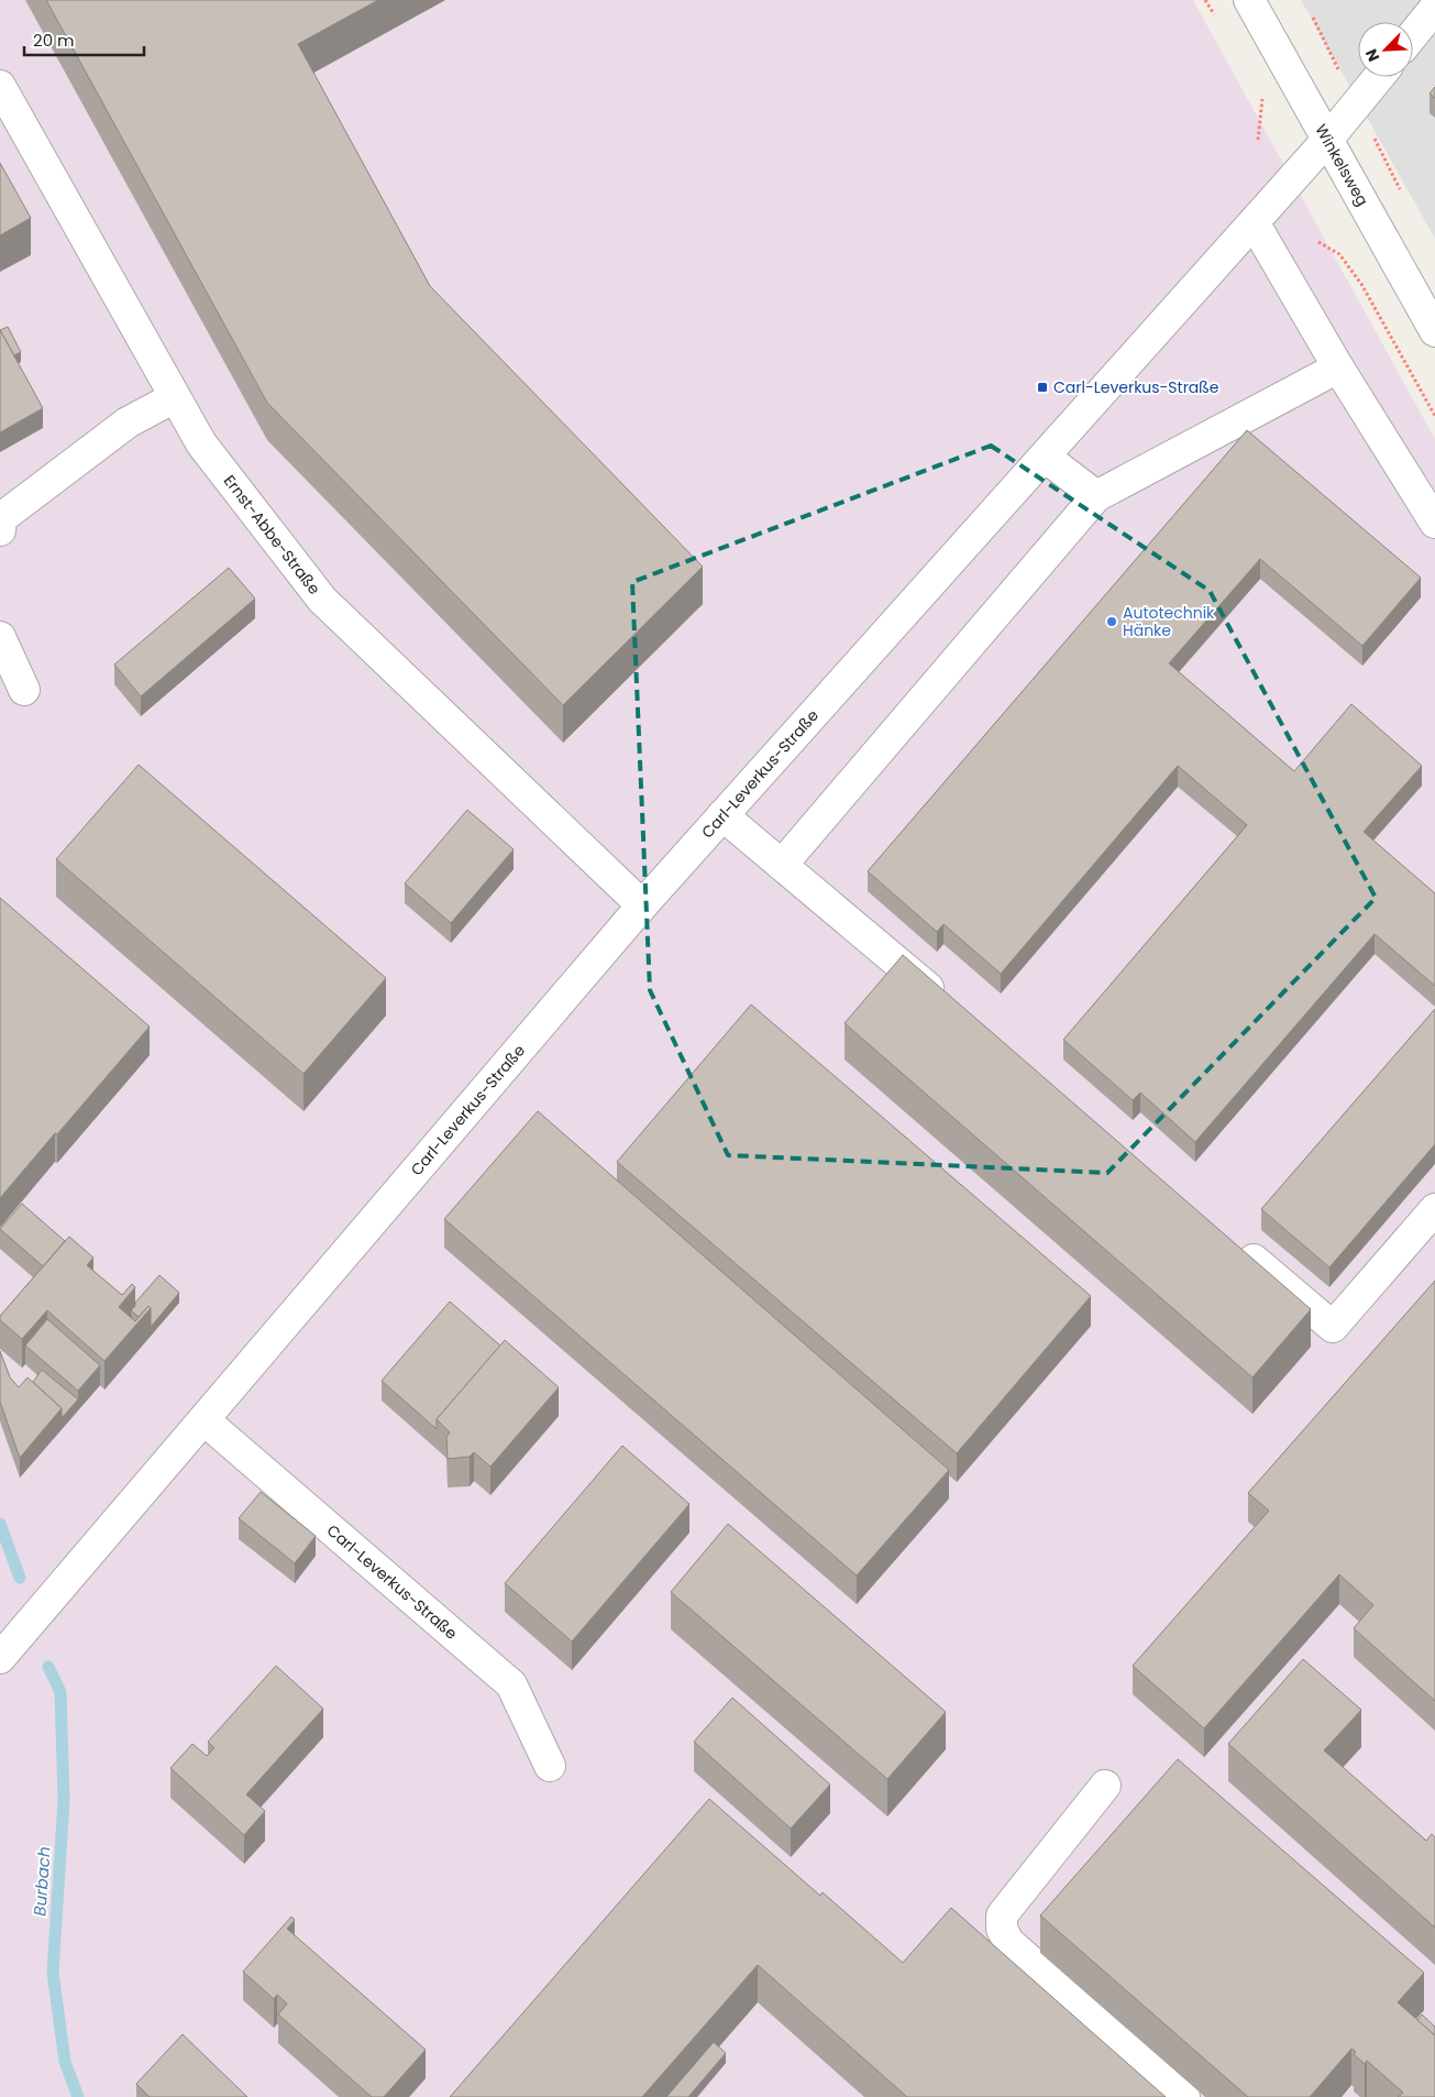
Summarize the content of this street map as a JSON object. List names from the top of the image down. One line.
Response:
{"streets":{"street":["Winkelsweg","Ernst-Abbe-Straße","Carl-Leverkus-Straße"]},"crossings":[["Winkelsweg","Carl-Leverkus-Straße"],["Ernst-Abbe-Straße","Carl-Leverkus-Straße"]],"water":["Burbach"],"places":{"transit":["Carl-Leverkus-Straße"],"other":["Autotechnik Hänke"]},"scale_bar":"20 m","north":"bottom left"}
